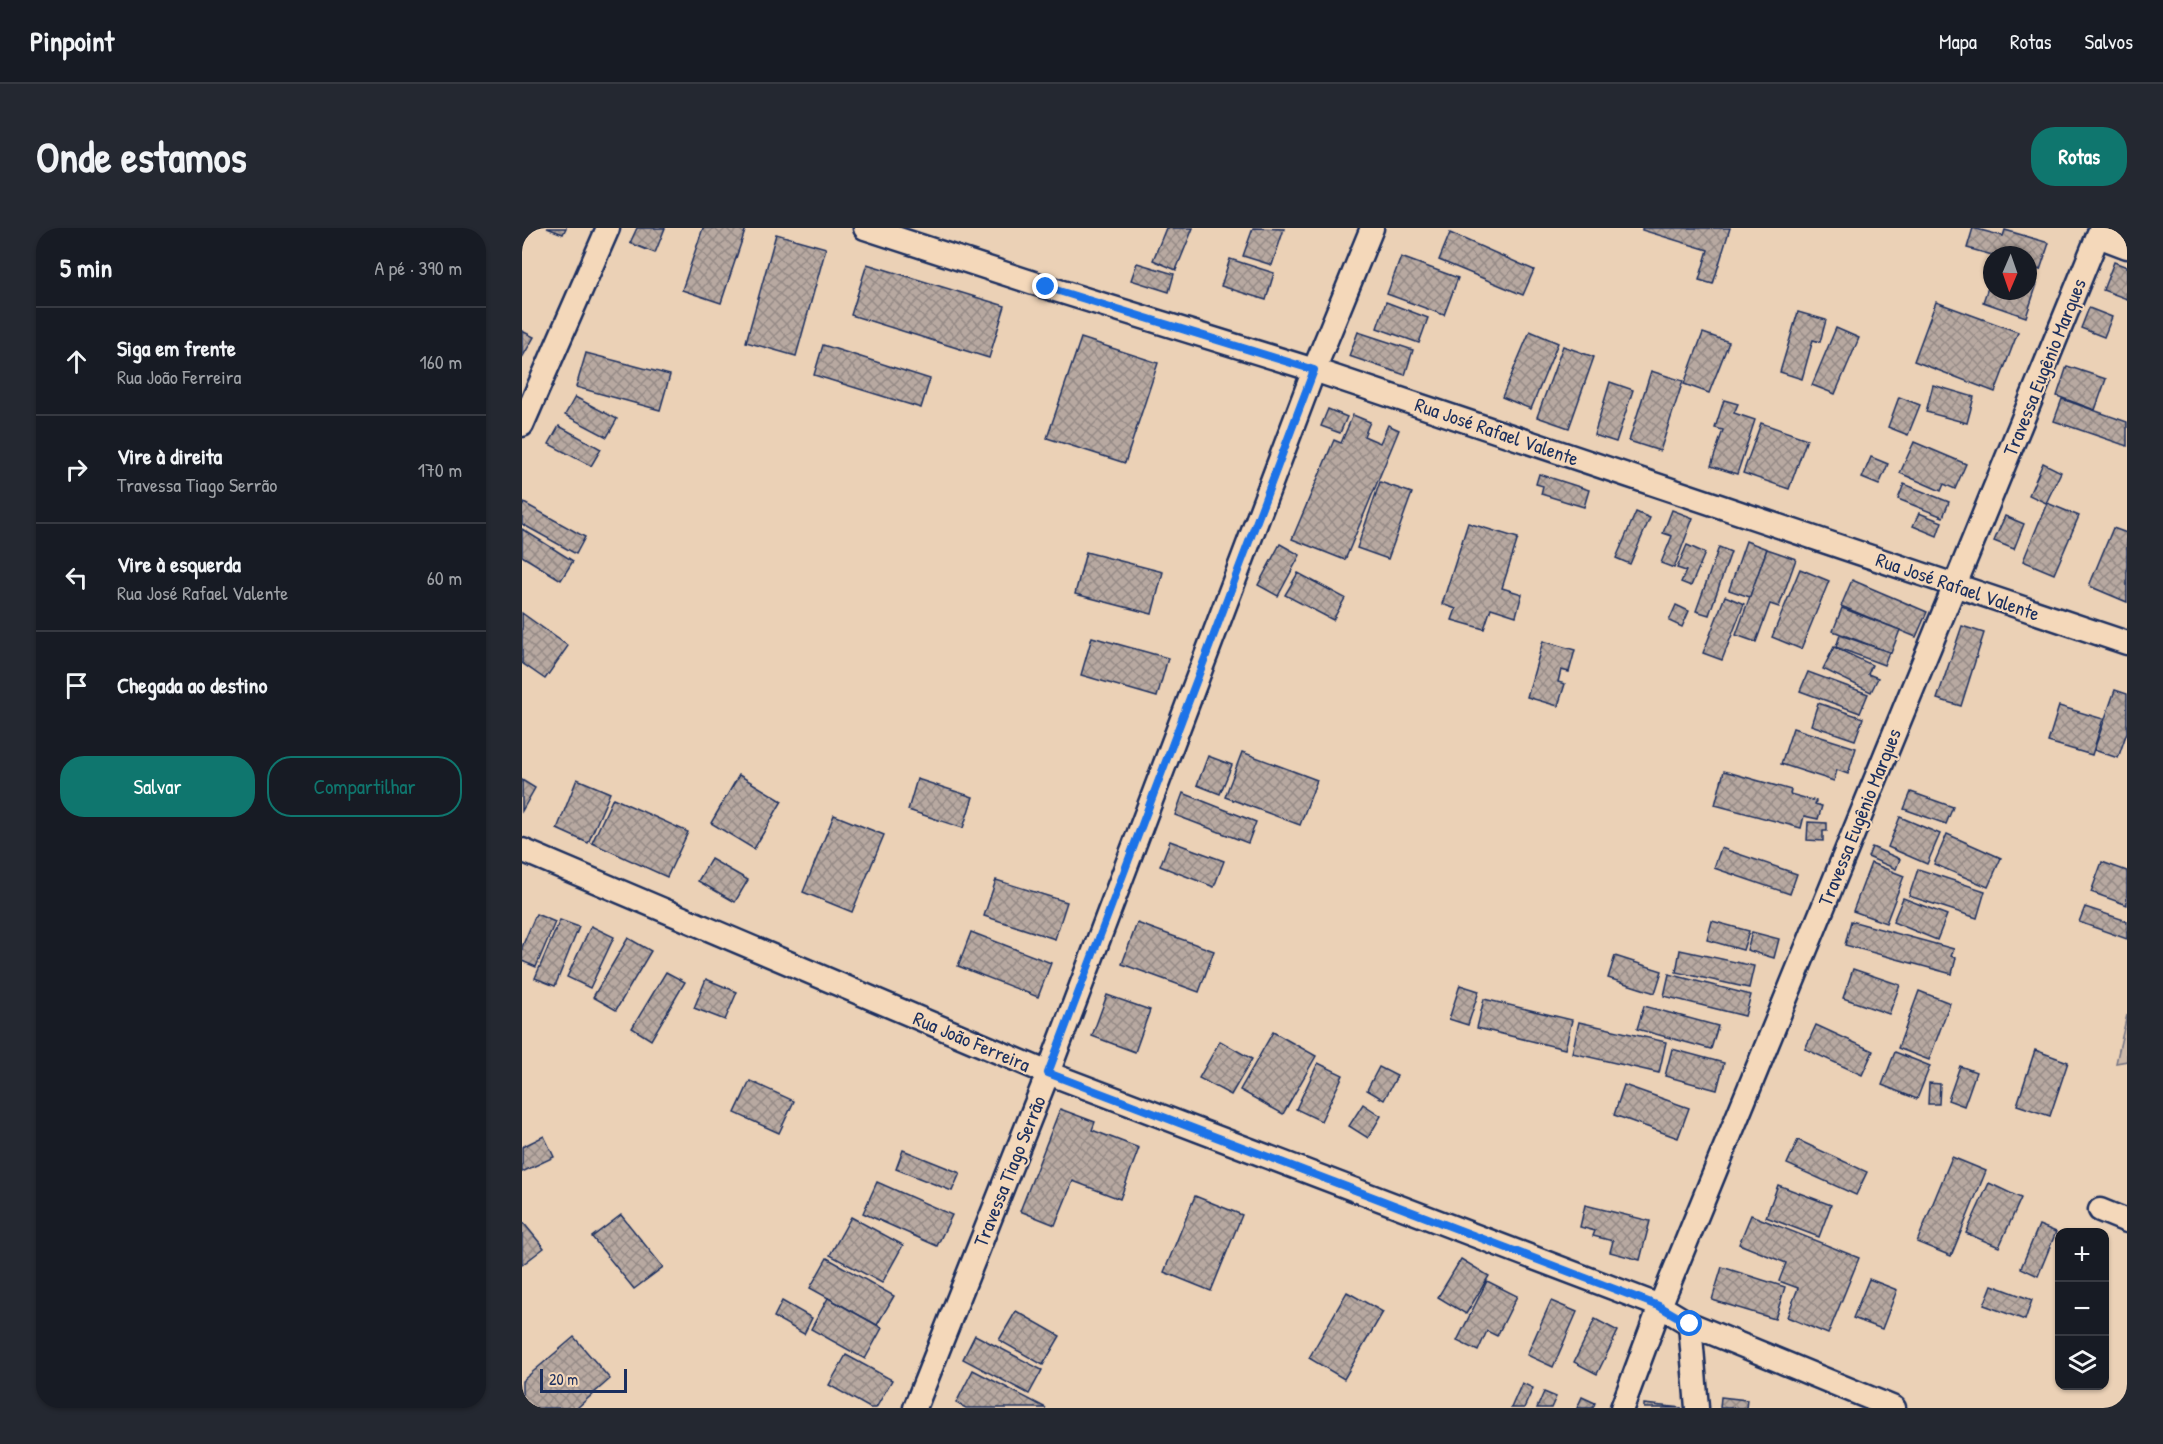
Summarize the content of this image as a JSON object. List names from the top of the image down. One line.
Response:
{"streets":{"street":["Travessa Eugênio Marques","Rua José Rafael Valente","Rua João Ferreira","Travessa Tiago Serrão"]},"crossings":[["Travessa Eugênio Marques","Rua José Rafael Valente"],["Travessa Eugênio Marques","Rua João Ferreira"],["Rua José Rafael Valente","Travessa Tiago Serrão"],["Rua João Ferreira","Travessa Tiago Serrão"]],"scale_bar":"20 m","north":"bottom","page":{"header":"Pinpoint","nav":["Mapa","Rotas","Salvos"],"buttons":["Rotas",["Salvar","Compartilhar"]],"title":"Onde estamos","heading":["5 min","A pé · 390 m"],"list":[["Siga em frente","Rua João Ferreira","160 m"],["Vire à direita","Travessa Tiago Serrão","170 m"],["Vire à esquerda","Rua José Rafael Valente","60 m"],"Chegada ao destino"],"map_buttons":["+","−"],"scale":"20 m"}}
